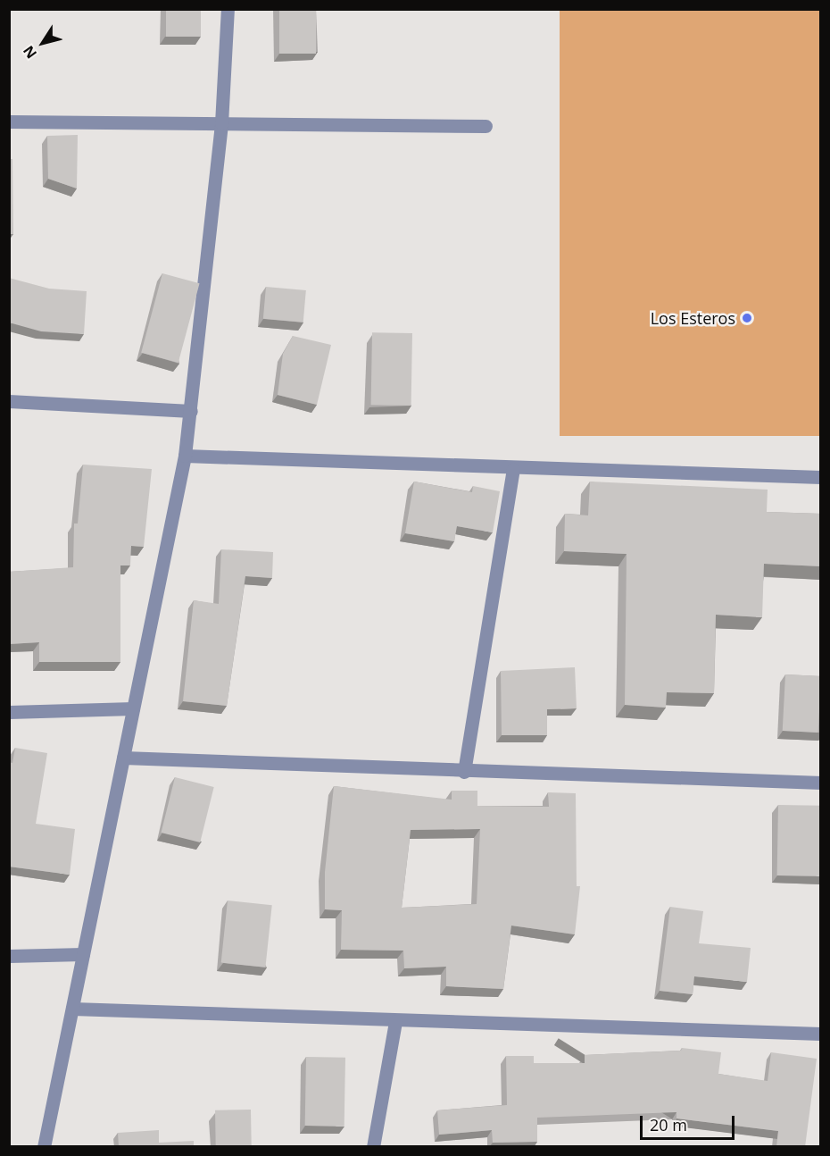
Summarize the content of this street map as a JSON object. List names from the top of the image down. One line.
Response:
{"places":["Los Esteros"],"scale_bar":"20 m","north":"bottom left"}
